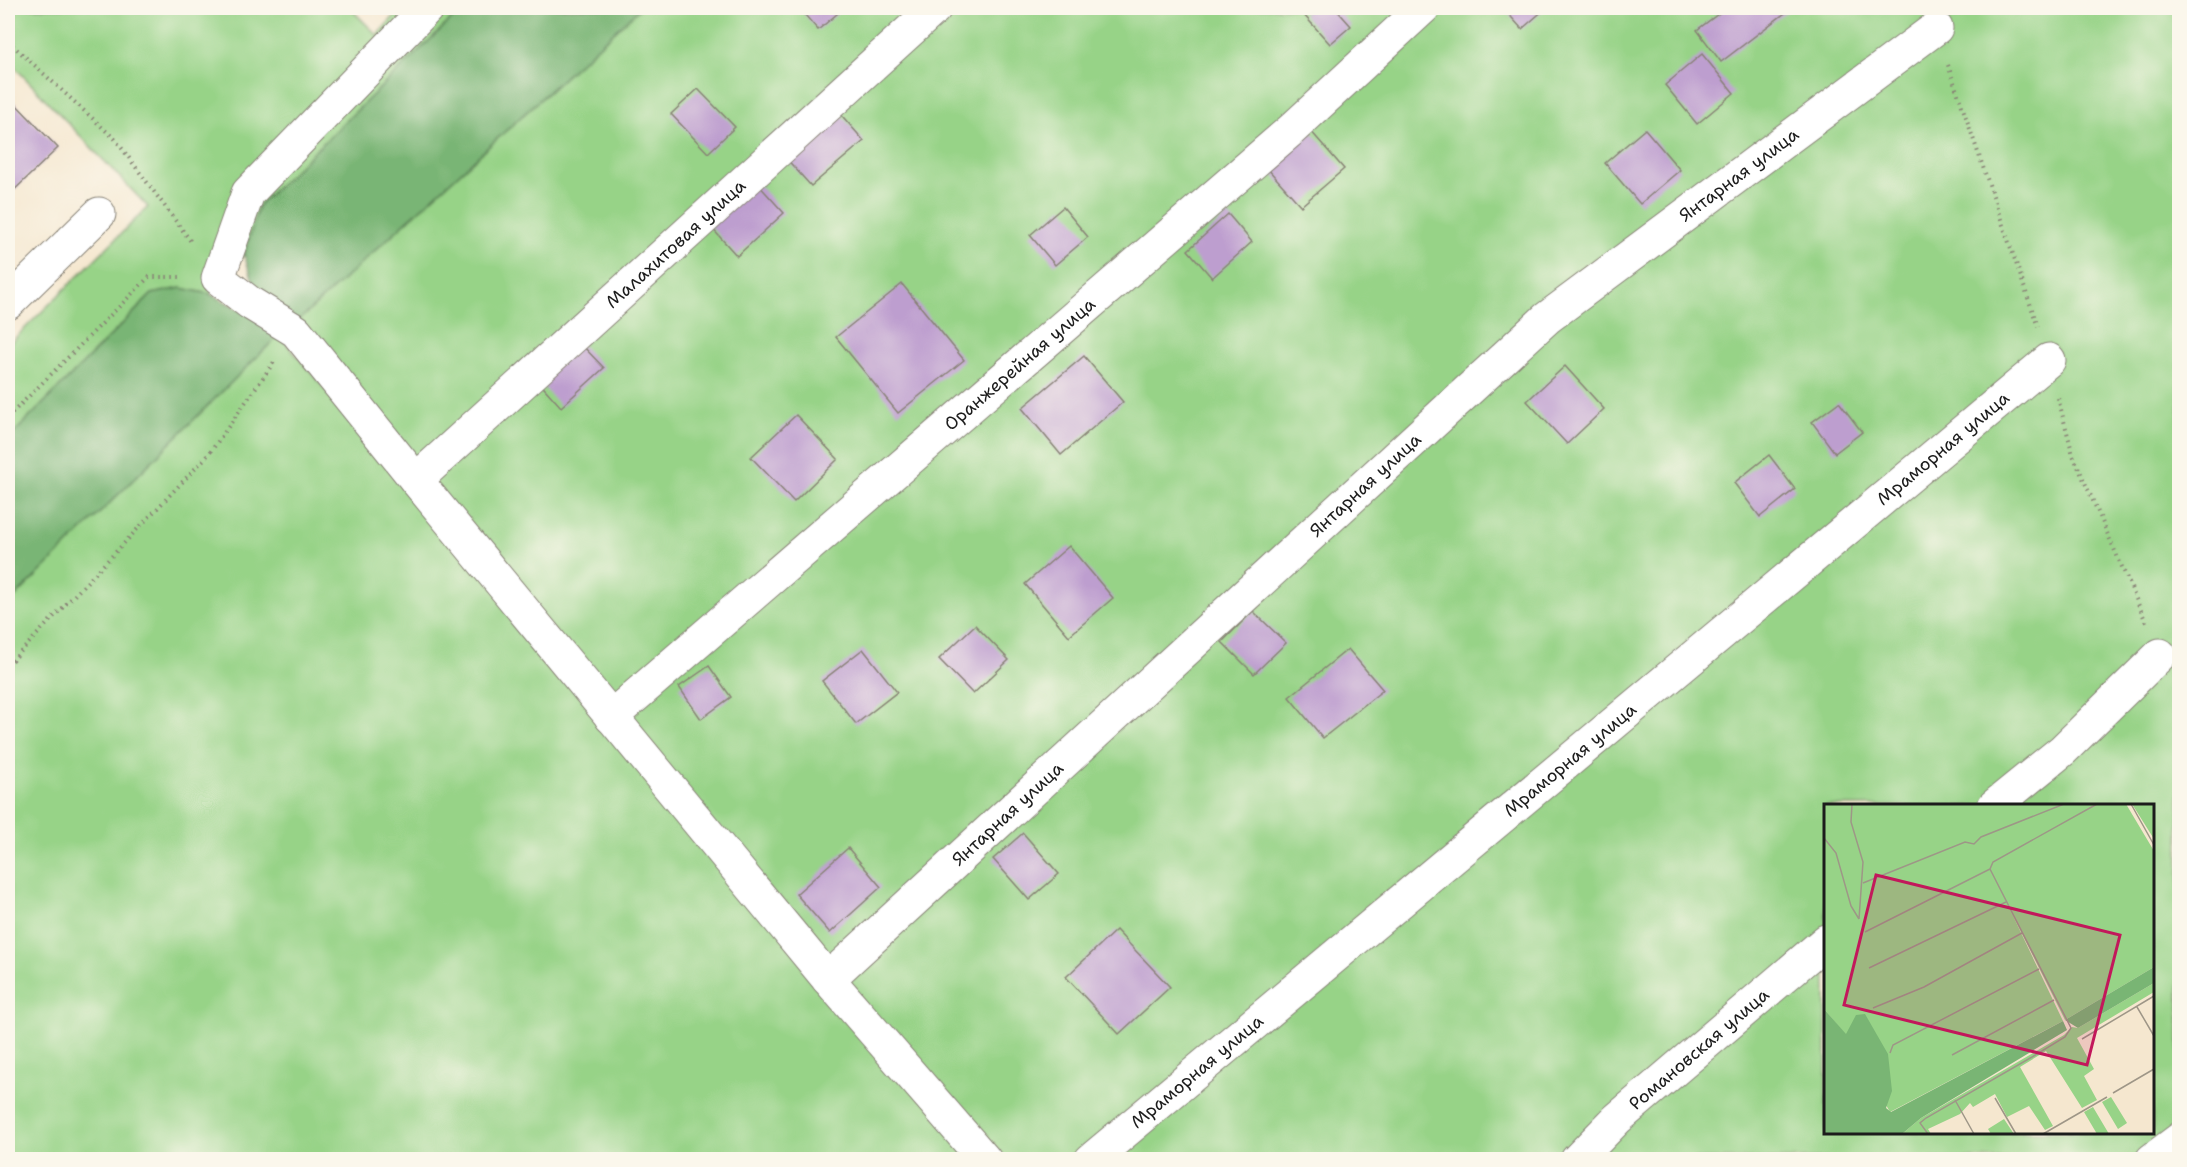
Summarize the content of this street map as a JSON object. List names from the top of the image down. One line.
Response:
{"streets":{"street":["Янтарная улица","Малахитовая улица","Оранжерейная улица","Мраморная улица","Романовская улица"]}}
